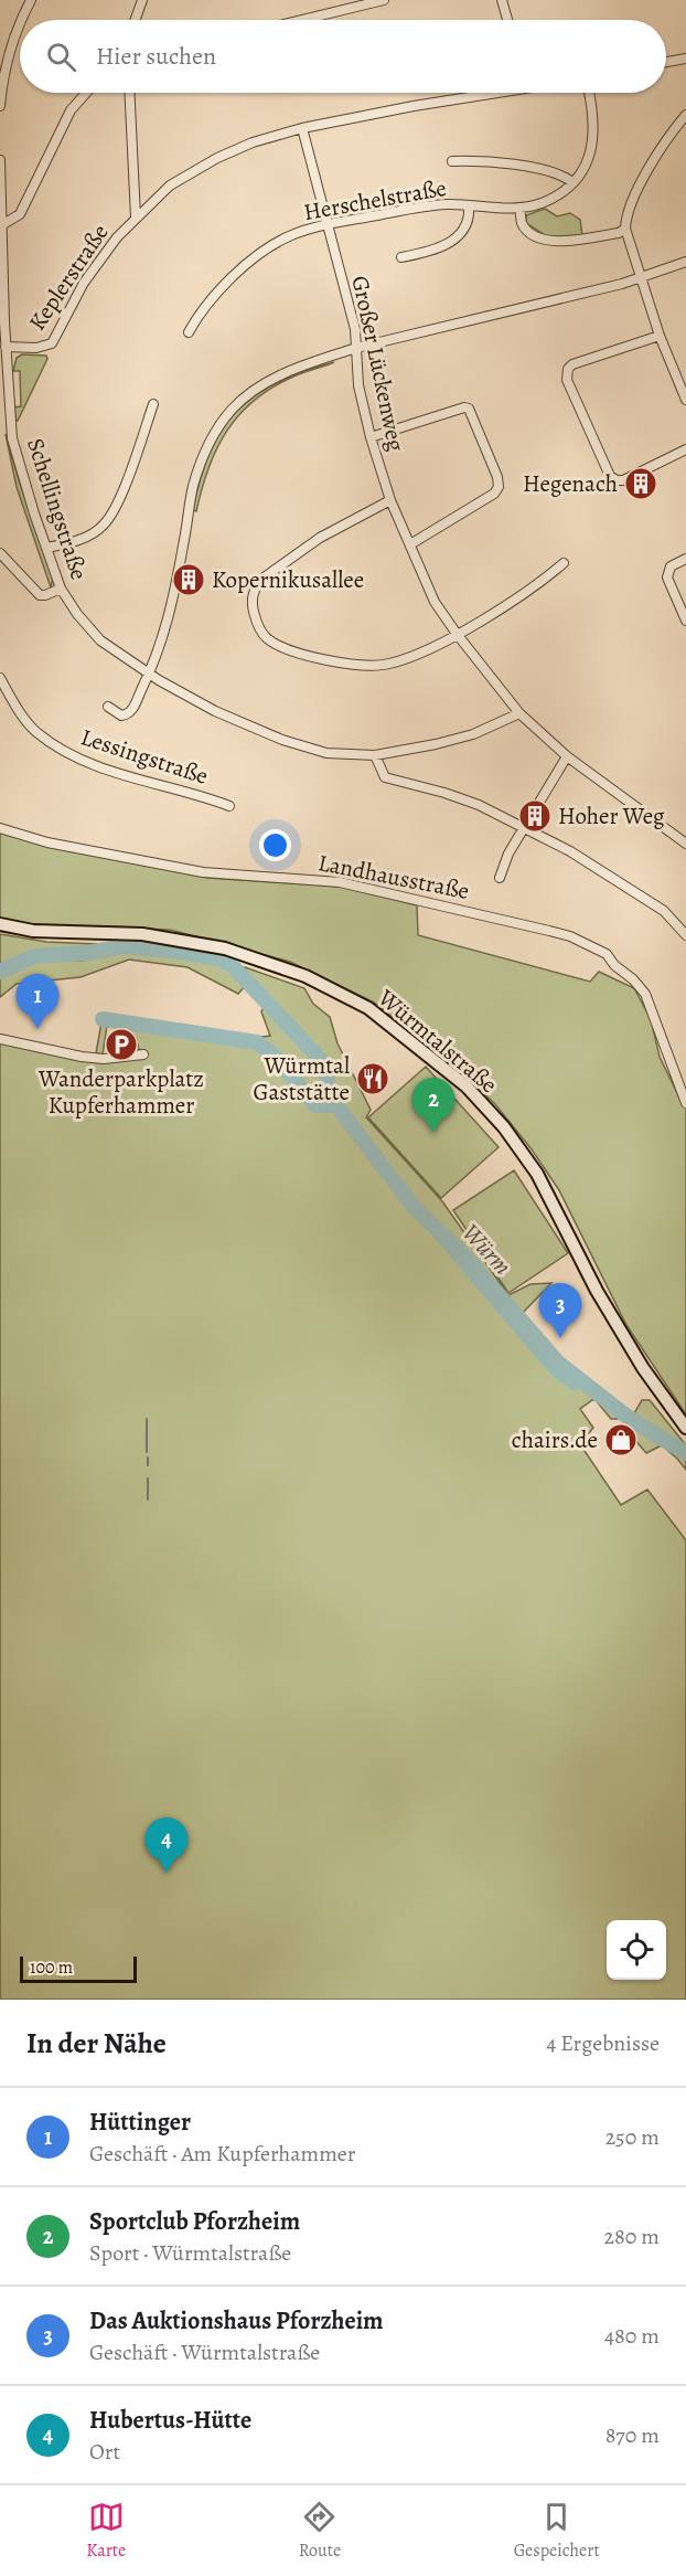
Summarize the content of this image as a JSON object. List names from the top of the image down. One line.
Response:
{"streets":{"main road":["Würmtalstraße"],"street":["Herschelstraße","Keplerstraße","Großer Lückenweg","Schellingstraße","Lessingstraße","Landhausstraße"]},"crossings":[["Herschelstraße","Großer Lückenweg"],["Keplerstraße","Großer Lückenweg"],["Keplerstraße","Schellingstraße"],["Großer Lückenweg","Schellingstraße"]],"water":["Würm"],"places":{"building":["Hegenach","Kopernikusallee","Hoher Weg"],"parking":["Wanderparkplatz Kupferhammer"],"restaurant":["Würmtal Gaststätte"],"shop":["chairs.de"]},"scale_bar":"100 m","page":{"search":"Hier suchen","pins":["1","2","3","4"],"scale":"100 m","heading":["In der Nähe","4 Ergebnisse"],"list":[{"mark":"1","name":"Hüttinger","note":"Geschäft · Am Kupferhammer","value":"250 m"},{"mark":"2","name":"Sportclub Pforzheim","note":"Sport · Würmtalstraße","value":"280 m"},{"mark":"3","name":"Das Auktionshaus Pforzheim","note":"Geschäft · Würmtalstraße","value":"480 m"},{"mark":"4","name":"Hubertus-Hütte","note":"Ort","value":"870 m"}],"nav":["Karte","Route","Gespeichert"]}}
